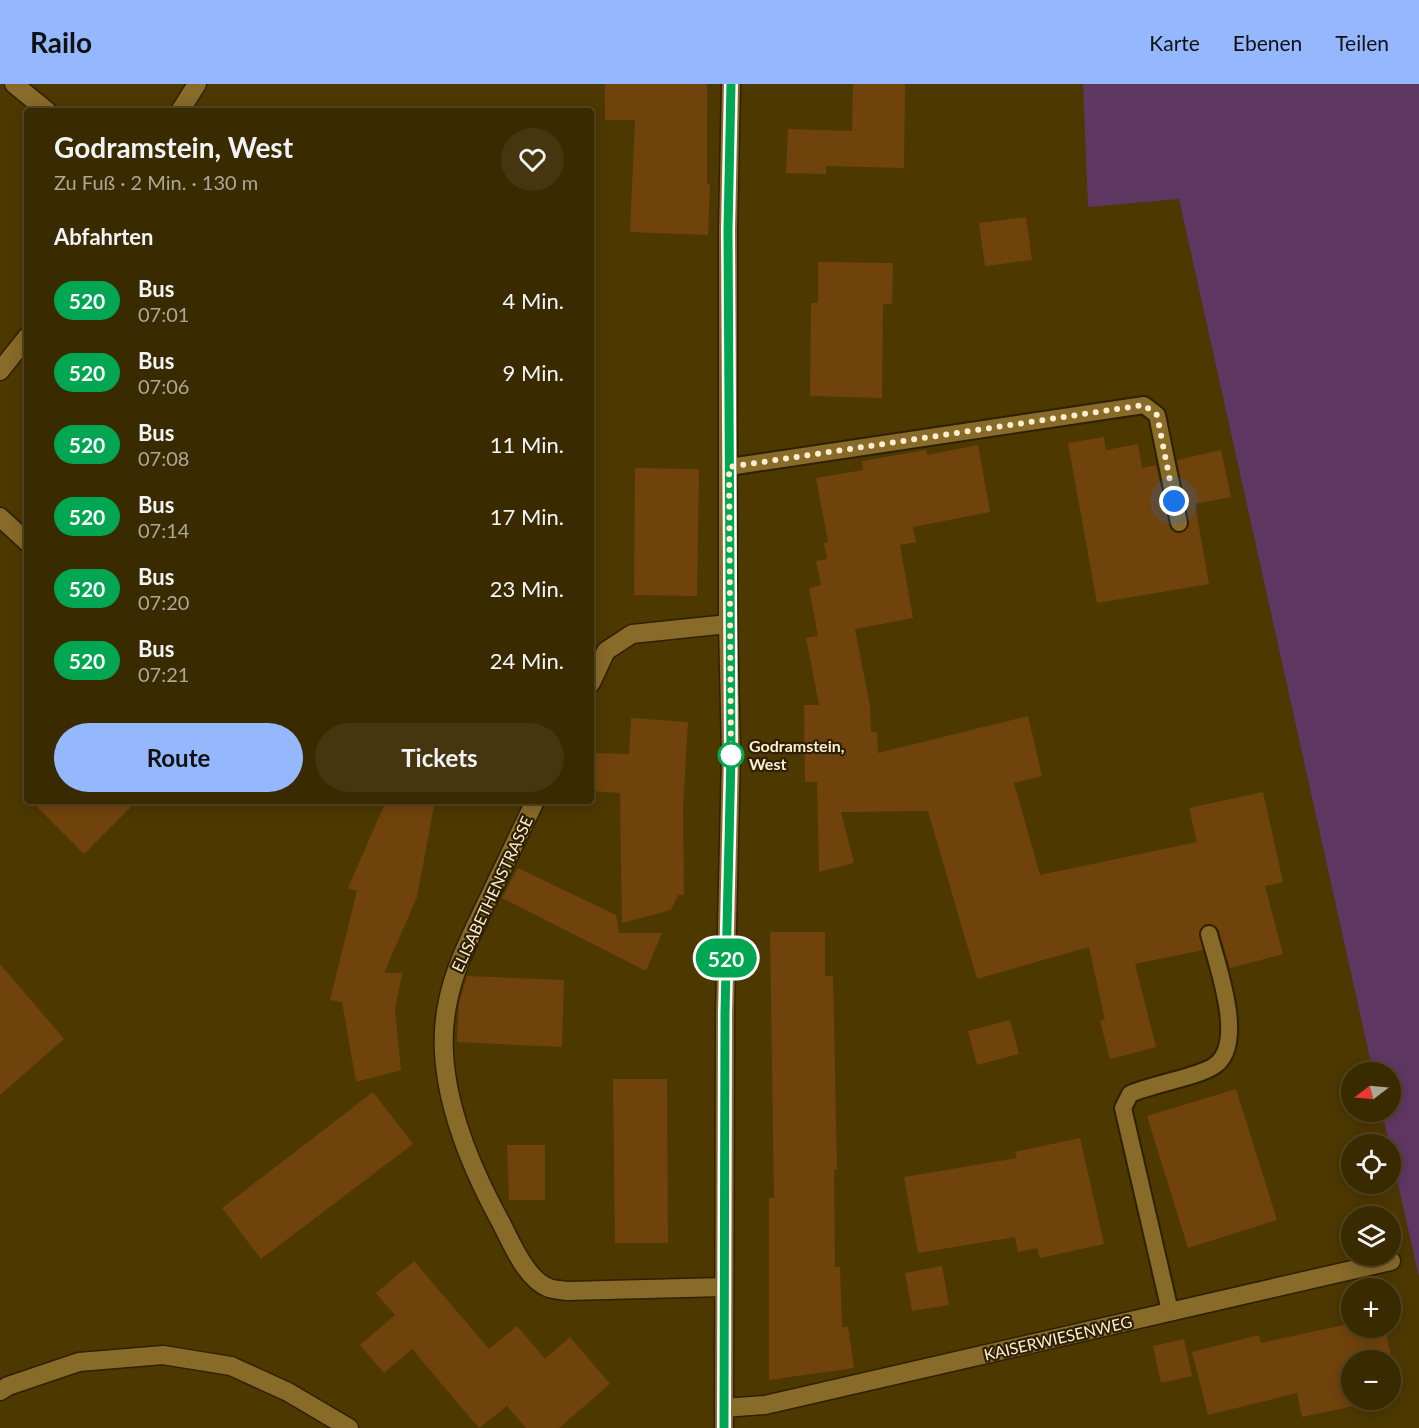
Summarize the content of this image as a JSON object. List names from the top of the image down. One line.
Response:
{"streets":{"street":["ELISABETHENSTRASSE","KAISERWIESENWEG"]},"places":["Godramstein, West"],"lines":["bus line 520"],"north":"left","page":{"header":"Railo","nav":["Karte","Ebenen","Teilen"],"on_map":"520","heading":[["Godramstein, West","Zu Fuß · 2 Min. · 130 m"],"Abfahrten"],"list":[{"mark":"520","name":"Bus","note":"07:01","value":"4 Min."},{"mark":"520","name":"Bus","note":"07:06","value":"9 Min."},{"mark":"520","name":"Bus","note":"07:08","value":"11 Min."},{"mark":"520","name":"Bus","note":"07:14","value":"17 Min."},{"mark":"520","name":"Bus","note":"07:20","value":"23 Min."},{"mark":"520","name":"Bus","note":"07:21","value":"24 Min."}],"buttons":["Route","Tickets"],"map_buttons":["+","−"]}}
